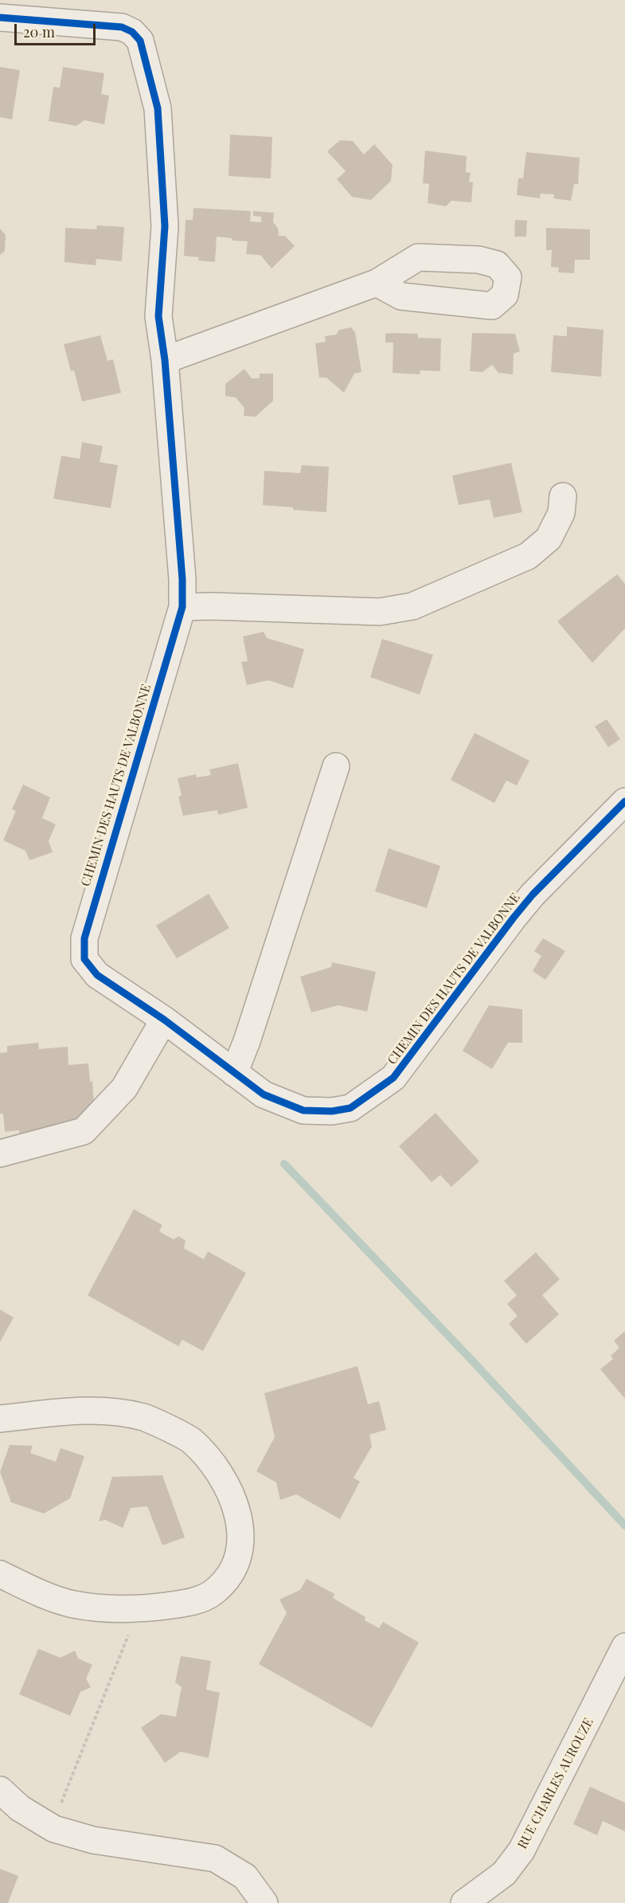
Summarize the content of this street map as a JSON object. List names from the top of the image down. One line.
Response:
{"streets":{"street":["CHEMIN DES HAUTS DE VALBONNE","RUE CHARLES AUROUZE"]},"scale_bar":"20 m"}
